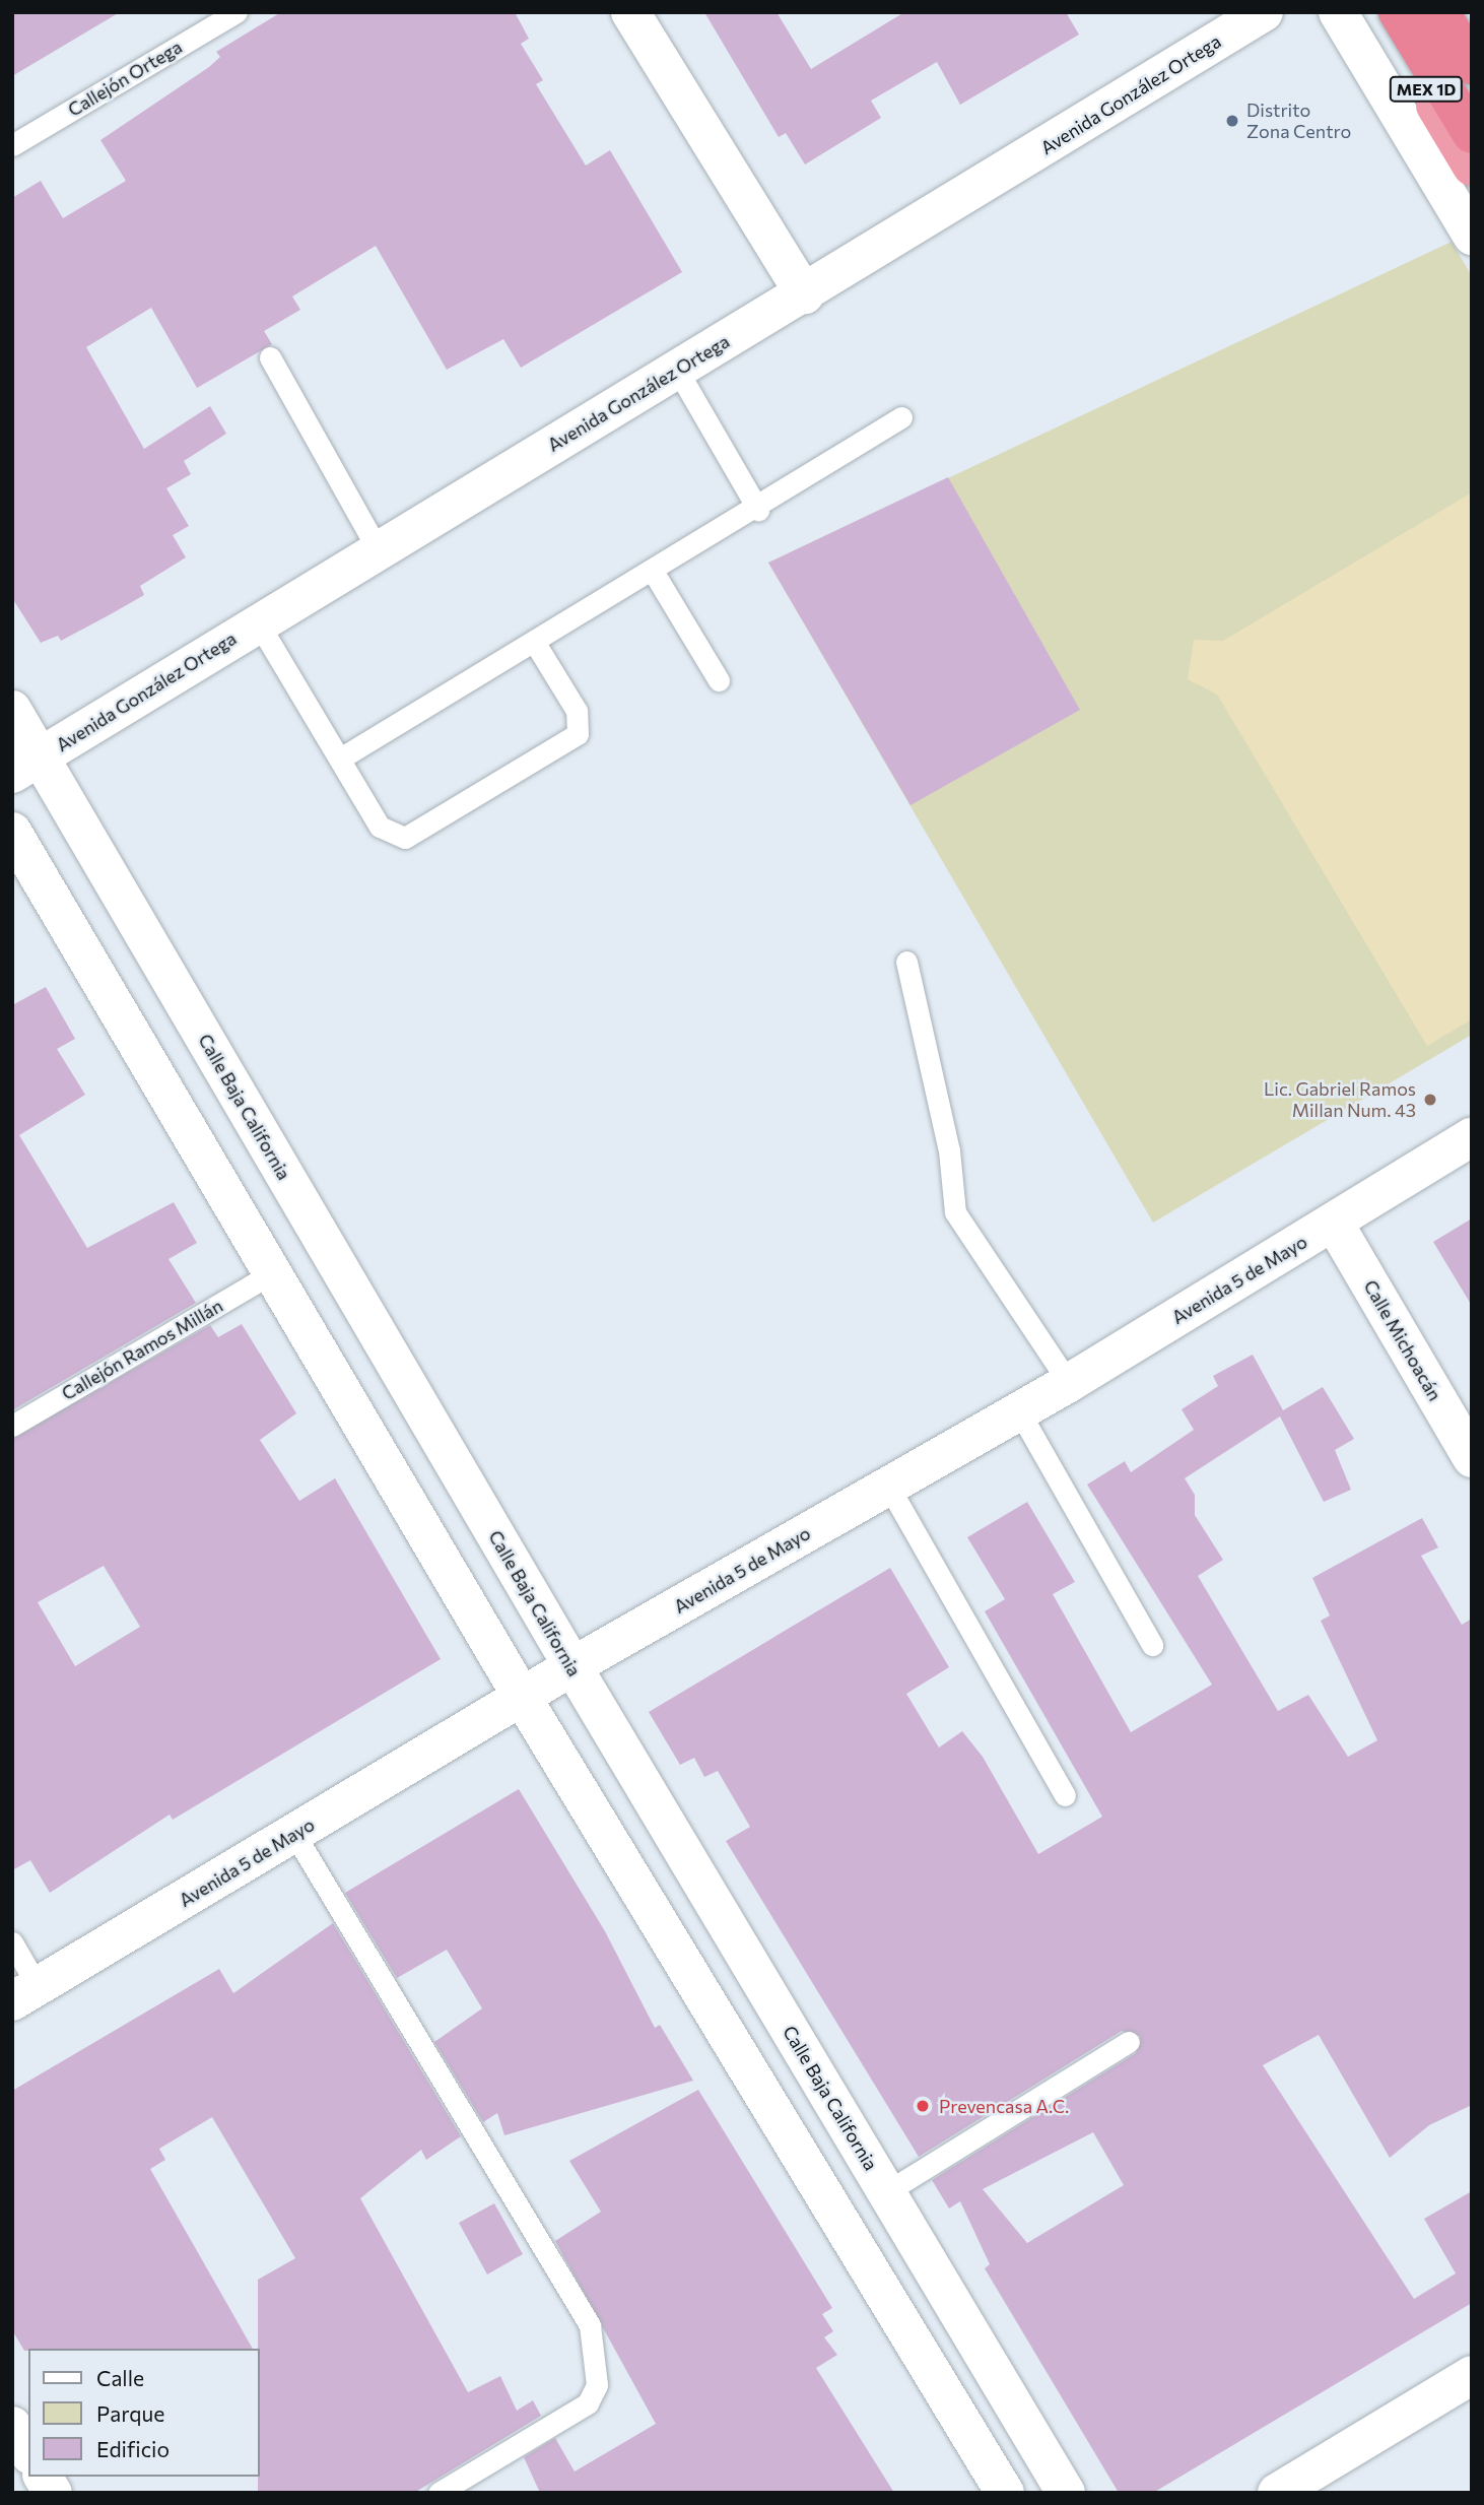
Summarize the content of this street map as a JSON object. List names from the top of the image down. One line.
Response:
{"streets":{"highway":["MEX 1D"],"street":["Avenida González Ortega","Calle Baja California","Avenida 5 de Mayo","Calle Michoacán"],"lane":["Callejón Ortega","Callejón Ramos Millán"]},"crossings":[["Avenida González Ortega","Calle Baja California"],["Calle Baja California","Avenida 5 de Mayo"],["Avenida 5 de Mayo","Calle Michoacán"]],"places":["Distrito Zona Centro","Lic. Gabriel Ramos Millan Num. 43","Prevencasa A.C."],"legend":["Calle","Parque","Edificio"]}
